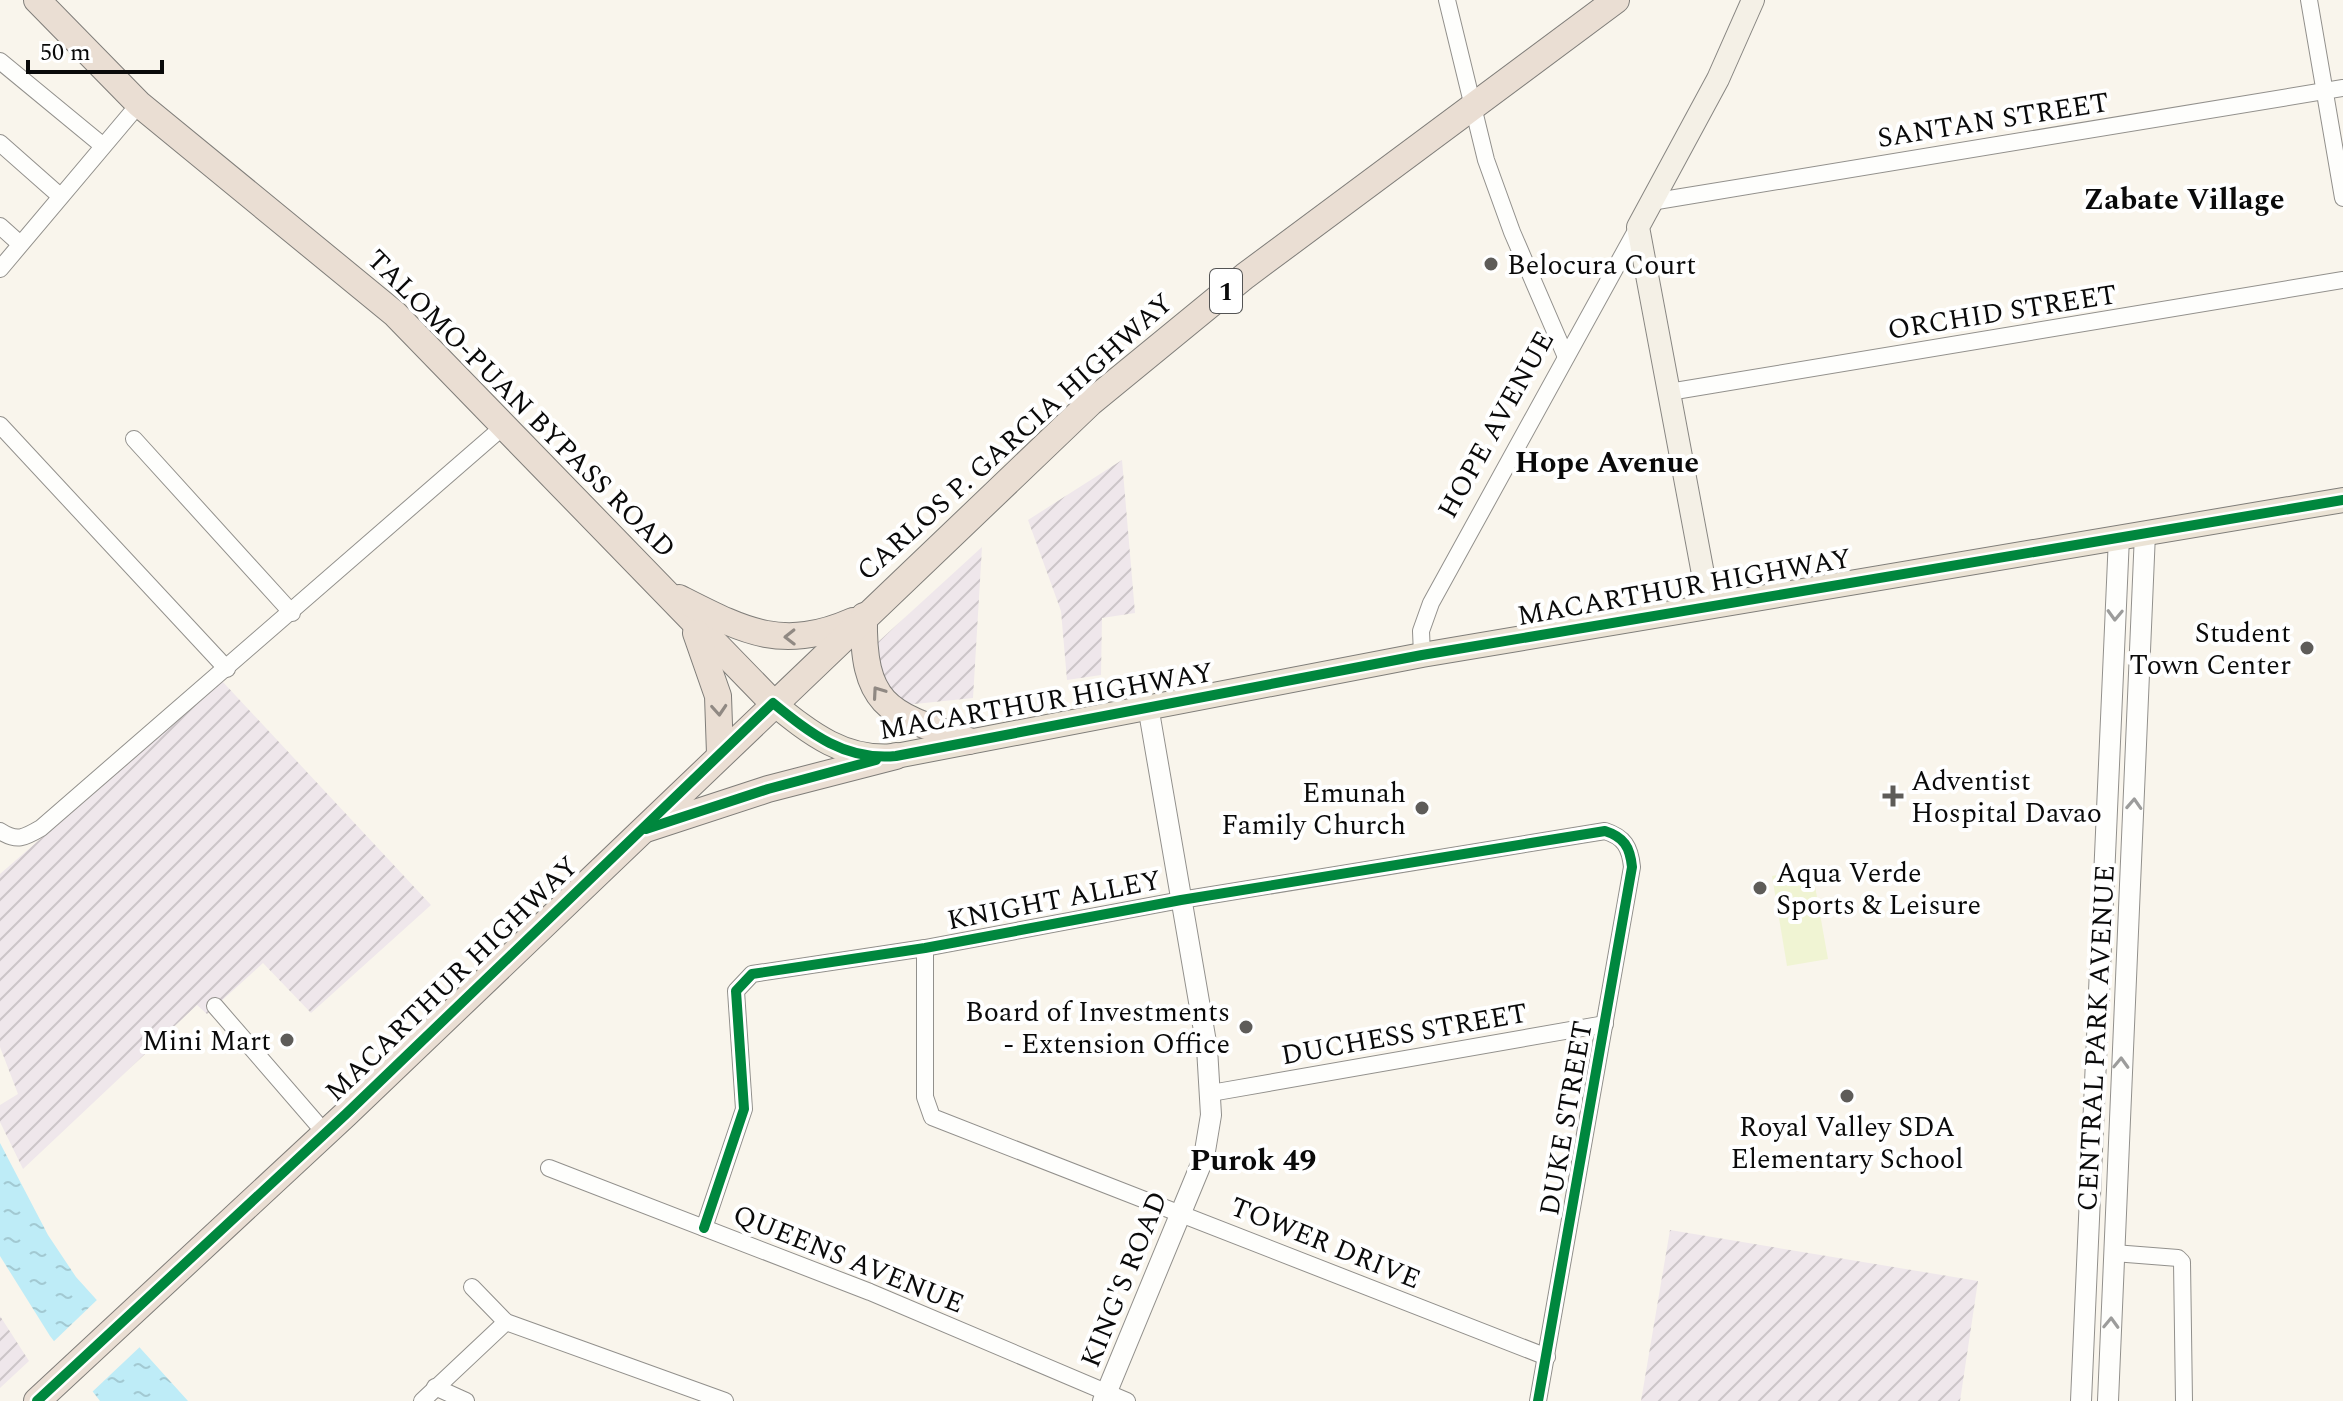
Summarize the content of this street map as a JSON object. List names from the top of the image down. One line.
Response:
{"streets":{"highway":["1","TALOMO-PUAN BYPASS ROAD","CARLOS P. GARCIA HIGHWAY","MACARTHUR HIGHWAY"],"main road":["HOPE AVENUE"],"street":["SANTAN STREET","ORCHID STREET","KNIGHT ALLEY","DUCHESS STREET","CENTRAL PARK AVENUE","DUKE STREET","TOWER DRIVE","QUEENS AVENUE","KING'S ROAD"]},"crossings":[["SANTAN STREET","HOPE AVENUE"],["TALOMO-PUAN BYPASS ROAD","CARLOS P. GARCIA HIGHWAY"],["TALOMO-PUAN BYPASS ROAD","MACARTHUR HIGHWAY"],["HOPE AVENUE","MACARTHUR HIGHWAY"],["CARLOS P. GARCIA HIGHWAY","MACARTHUR HIGHWAY"],["MACARTHUR HIGHWAY","CENTRAL PARK AVENUE"],["MACARTHUR HIGHWAY","KING'S ROAD"],["KNIGHT ALLEY","DUKE STREET"],["KNIGHT ALLEY","TOWER DRIVE"],["KNIGHT ALLEY","QUEENS AVENUE"],["KNIGHT ALLEY","KING'S ROAD"],["DUCHESS STREET","DUKE STREET"],["DUCHESS STREET","KING'S ROAD"],["DUKE STREET","TOWER DRIVE"],["TOWER DRIVE","KING'S ROAD"],["QUEENS AVENUE","KING'S ROAD"]],"districts":["Zabate Village","Hope Avenue","Purok 49"],"places":{"other":["Belocura Court","Student Town Center","Emunah Family Church","Aqua Verde Sports & Leisure","Board of Investments - Extension Office","Mini Mart","Royal Valley SDA Elementary School"],"health":["Adventist Hospital Davao"]},"scale_bar":"50 m"}
